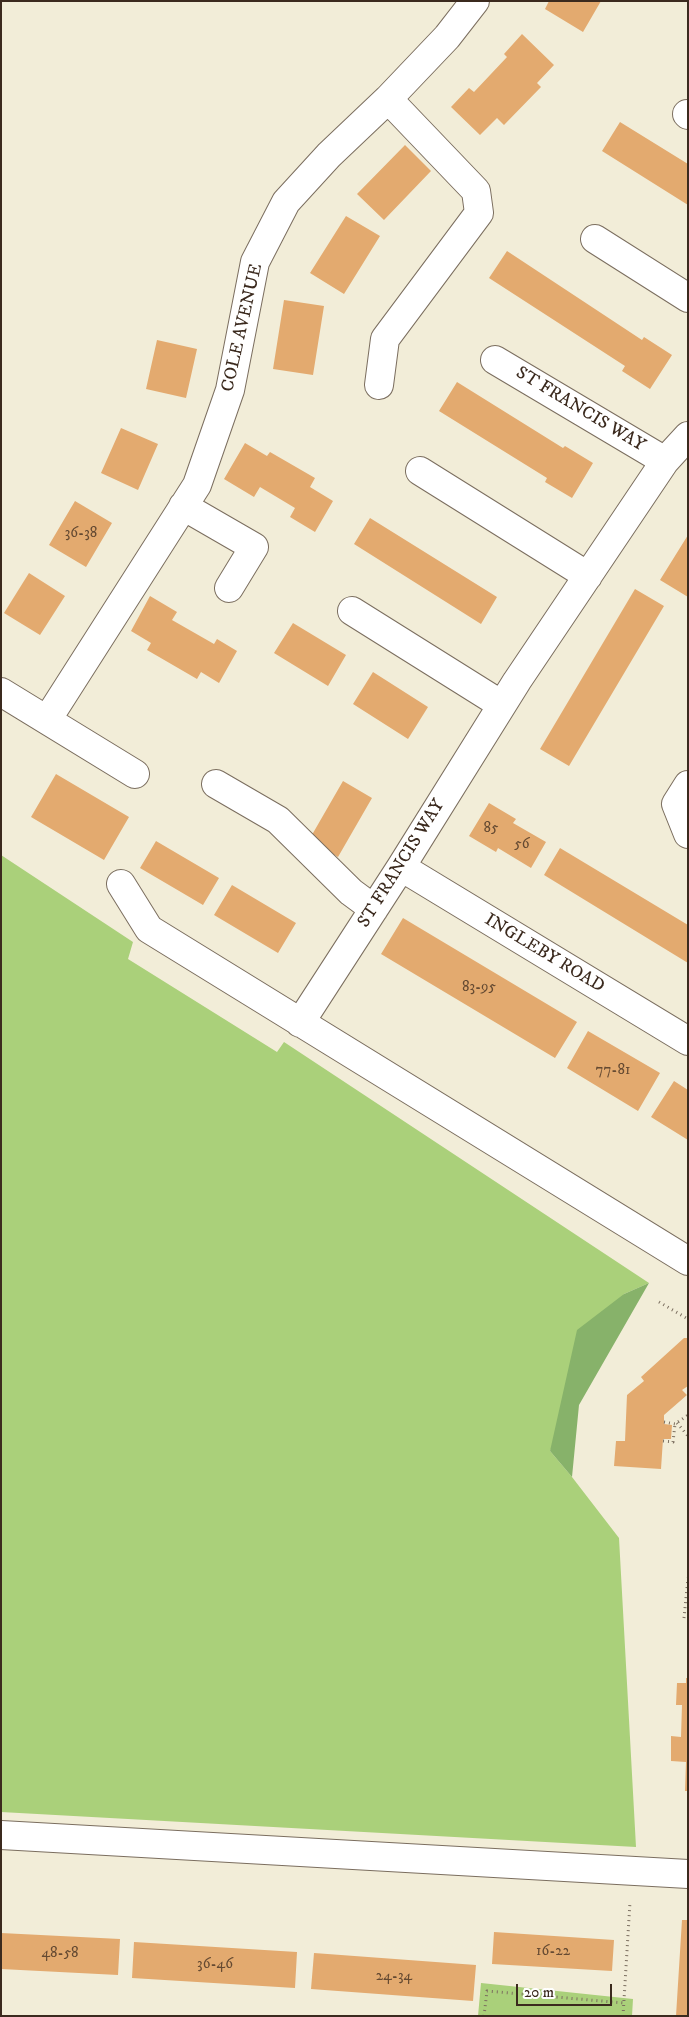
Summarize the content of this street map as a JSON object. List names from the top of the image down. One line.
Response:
{"streets":{"street":["COLE AVENUE","ST FRANCIS WAY","INGLEBY ROAD"]},"crossings":[["ST FRANCIS WAY","INGLEBY ROAD"]],"house_numbers":["36-38","85","56","83-95","77-81","16-22","48-58","36-46","24-34"],"scale_bar":"20 m"}
